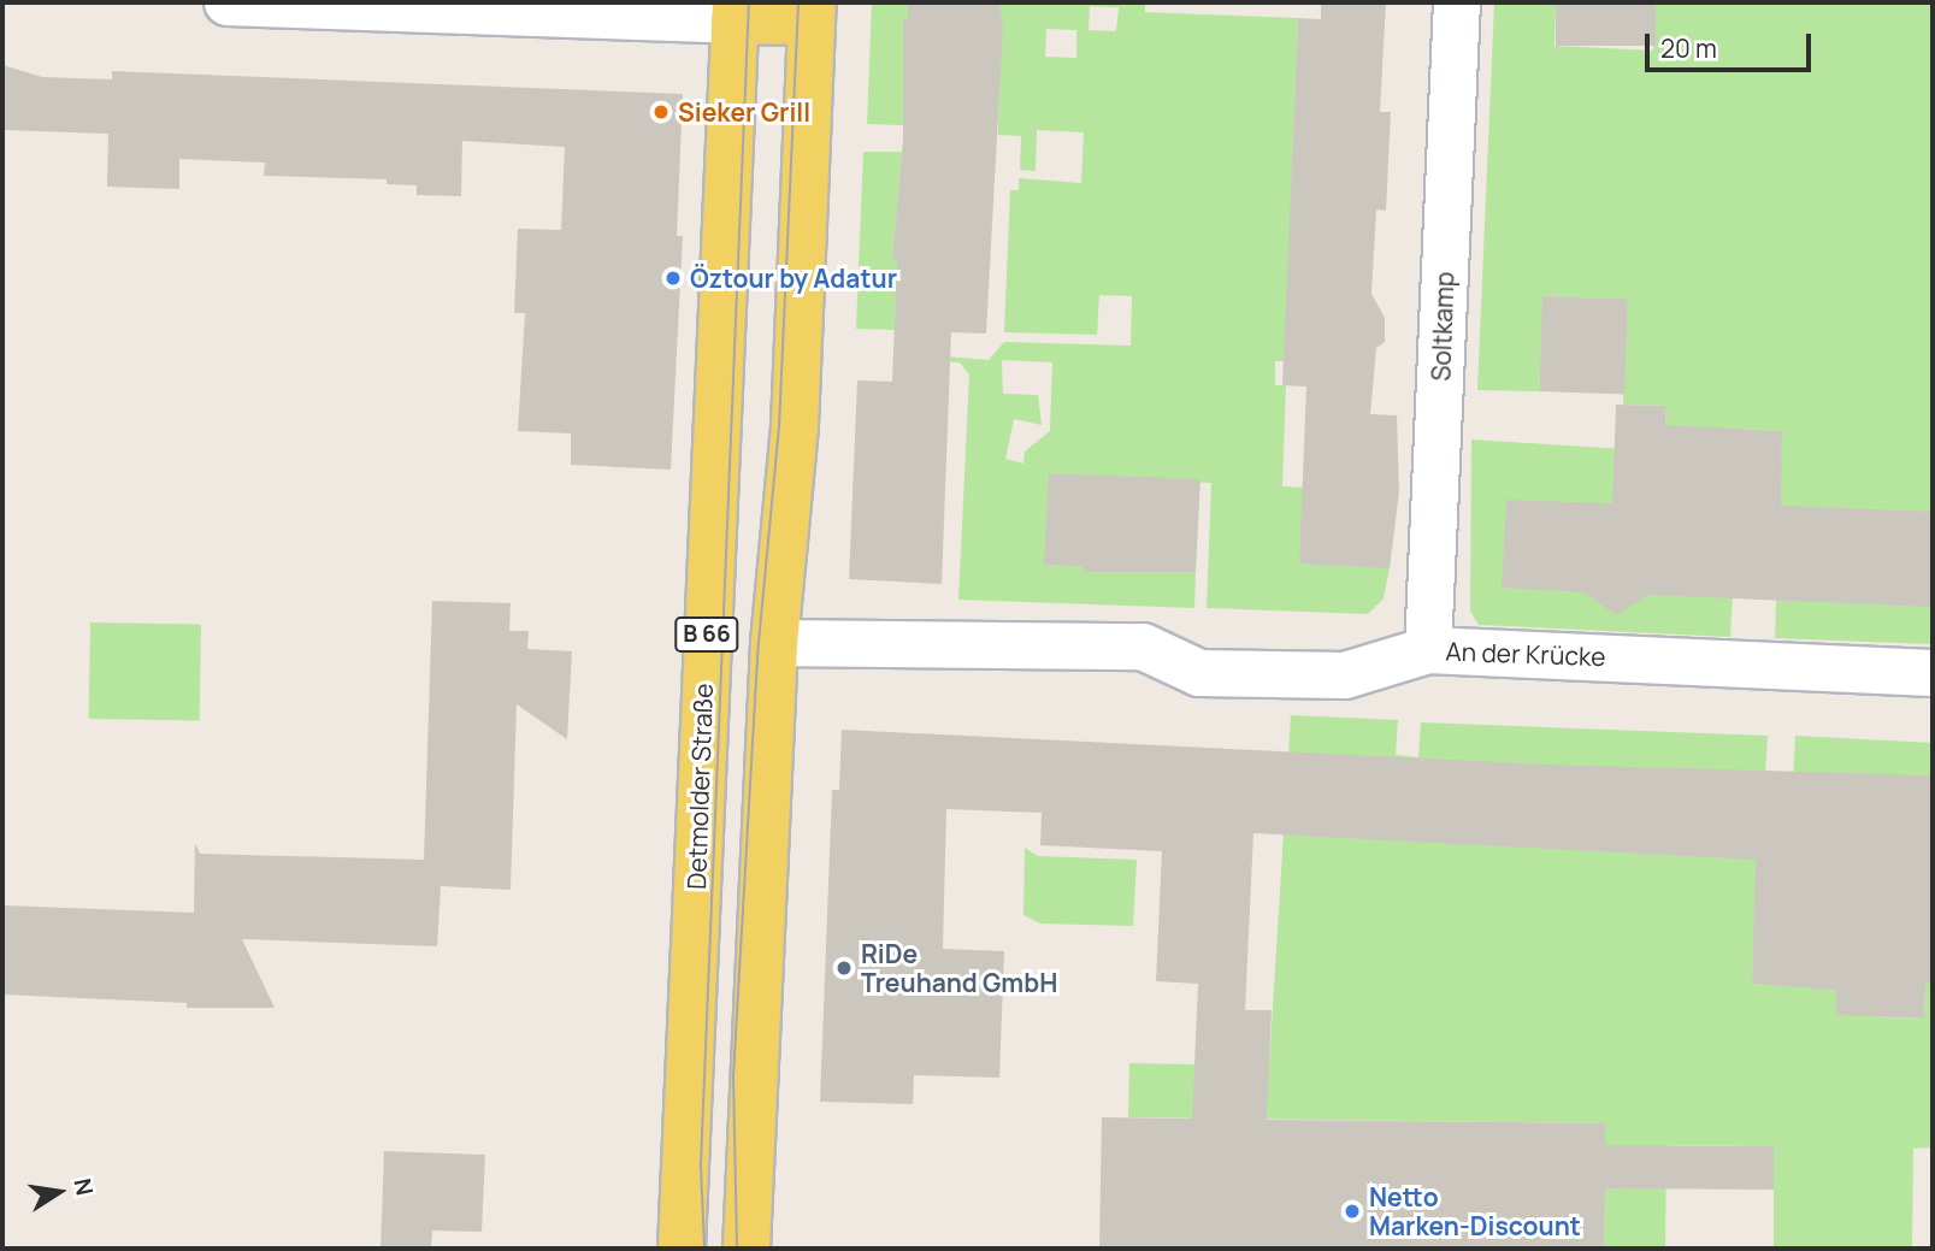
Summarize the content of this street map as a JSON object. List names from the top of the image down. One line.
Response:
{"streets":{"main road":["B 66","Detmolder Straße"],"street":["Soltkamp","An der Krücke"]},"crossings":[["Soltkamp","An der Krücke"],["B 66","An der Krücke"]],"places":["Sieker Grill","Öztour by Adatur","RiDe Treuhand GmbH","Netto Marken-Discount"],"scale_bar":"20 m","north":"right"}
